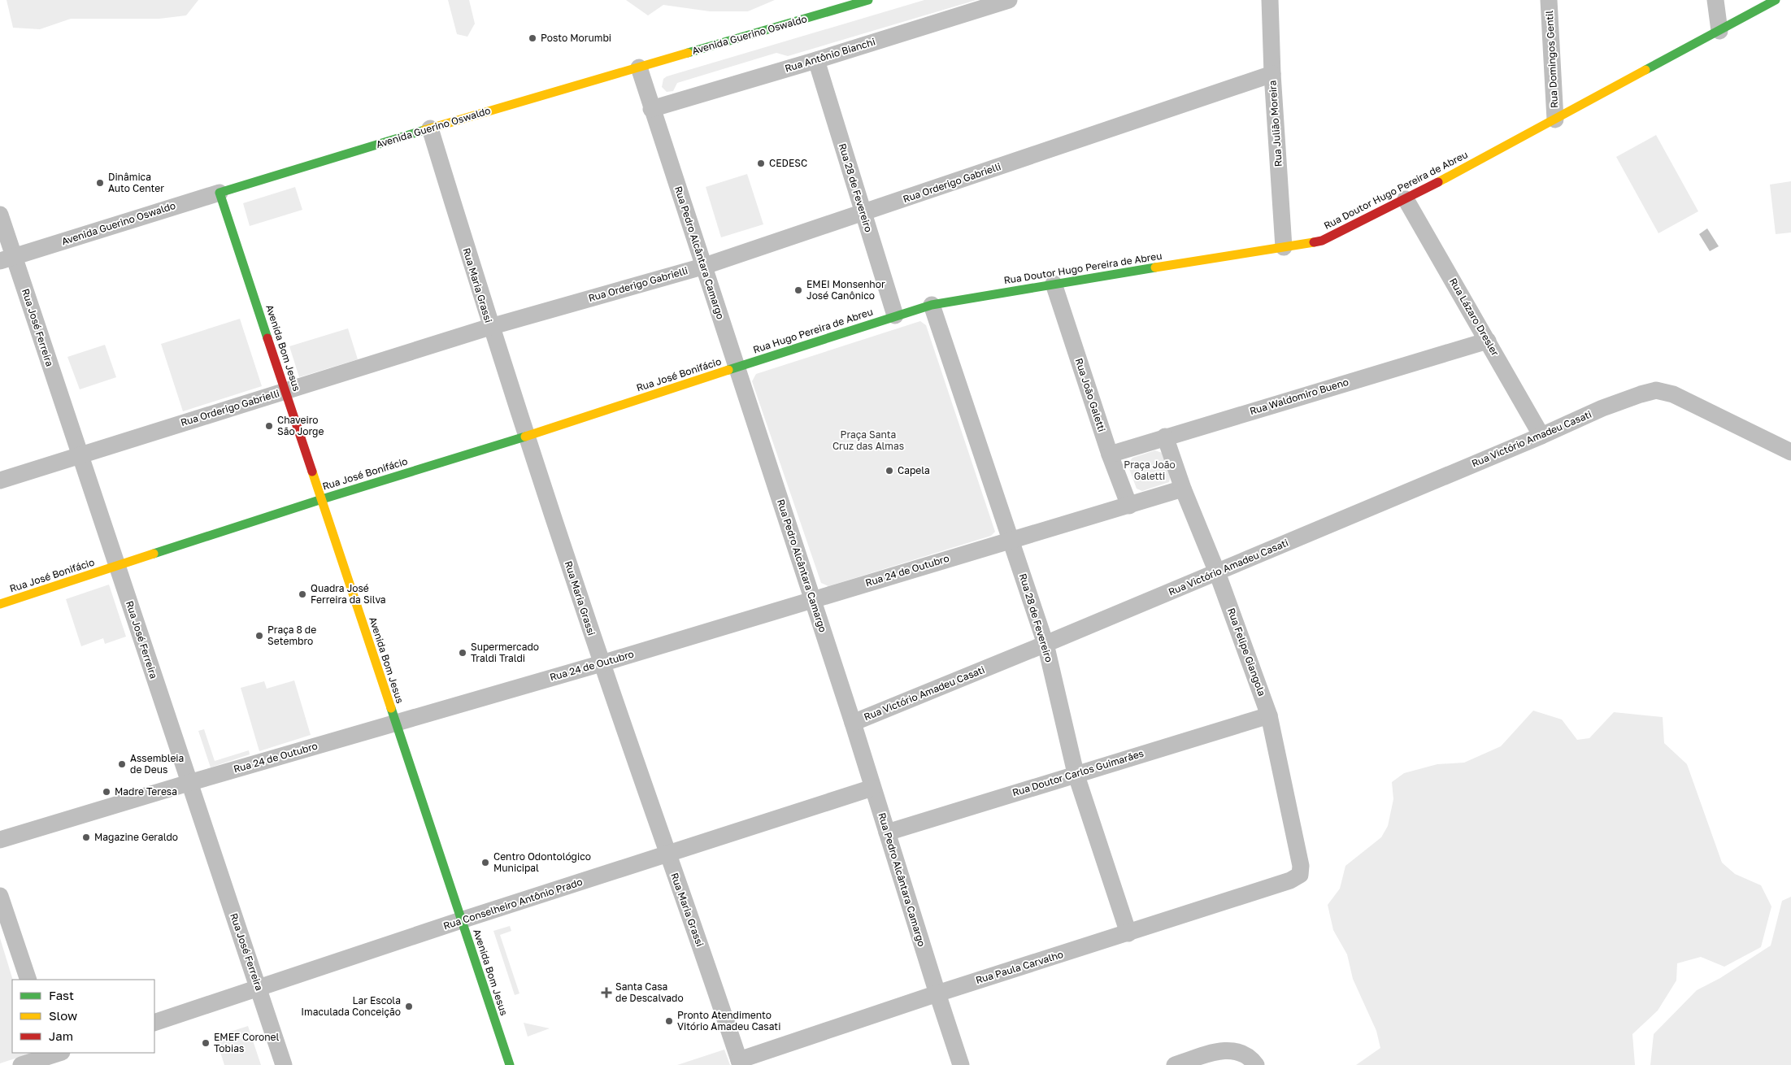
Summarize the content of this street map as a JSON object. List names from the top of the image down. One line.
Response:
{"streets":{"street":["Avenida Guerino Oswaldo","Rua Antônio Bianchi","Rua Domingos Gentil","Rua Julião Moreira","Rua Orderigo Gabrielli","Rua 28 de Fevereiro","Rua Doutor Hugo Pereira de Abreu","Rua Pedro Alcântara Camargo","Rua Maria Grassi","Rua Lázaro Dresler","Rua José Ferreira","Rua Hugo Pereira de Abreu","Avenida Bom Jesus","Rua José Bonifácio","Rua João Galetti","Rua Waldomiro Bueno","Rua Victório Amadeu Casati","Rua 24 de Outubro","Rua Felipe Giangola","Rua Doutor Carlos Guimarães","Rua Conselheiro Antônio Prado","Rua Paula Carvalho"]},"crossings":[["Avenida Guerino Oswaldo","Rua Pedro Alcântara Camargo"],["Avenida Guerino Oswaldo","Rua Maria Grassi"],["Avenida Guerino Oswaldo","Rua José Ferreira"],["Avenida Guerino Oswaldo","Avenida Bom Jesus"],["Rua Antônio Bianchi","Rua 28 de Fevereiro"],["Rua Antônio Bianchi","Rua Pedro Alcântara Camargo"],["Rua Domingos Gentil","Rua Doutor Hugo Pereira de Abreu"],["Rua Julião Moreira","Rua Orderigo Gabrielli"],["Rua Julião Moreira","Rua Doutor Hugo Pereira de Abreu"],["Rua Orderigo Gabrielli","Rua 28 de Fevereiro"],["Rua Orderigo Gabrielli","Rua Pedro Alcântara Camargo"],["Rua Orderigo Gabrielli","Rua Maria Grassi"],["Rua Orderigo Gabrielli","Rua José Ferreira"],["Rua Orderigo Gabrielli","Avenida Bom Jesus"],["Rua 28 de Fevereiro","Rua Doutor Hugo Pereira de Abreu"],["Rua 28 de Fevereiro","Rua Hugo Pereira de Abreu"],["Rua 28 de Fevereiro","Rua Victório Amadeu Casati"],["Rua 28 de Fevereiro","Rua 24 de Outubro"],["Rua 28 de Fevereiro","Rua Doutor Carlos Guimarães"],["Rua 28 de Fevereiro","Rua Paula Carvalho"],["Rua Doutor Hugo Pereira de Abreu","Rua Lázaro Dresler"],["Rua Doutor Hugo Pereira de Abreu","Rua Hugo Pereira de Abreu"],["Rua Doutor Hugo Pereira de Abreu","Rua João Galetti"],["Rua Pedro Alcântara Camargo","Rua Hugo Pereira de Abreu"],["Rua Pedro Alcântara Camargo","Rua José Bonifácio"],["Rua Pedro Alcântara Camargo","Rua Victório Amadeu Casati"],["Rua Pedro Alcântara Camargo","Rua 24 de Outubro"],["Rua Pedro Alcântara Camargo","Rua Doutor Carlos Guimarães"],["Rua Pedro Alcântara Camargo","Rua Conselheiro Antônio Prado"],["Rua Pedro Alcântara Camargo","Rua Paula Carvalho"],["Rua Maria Grassi","Rua José Bonifácio"],["Rua Maria Grassi","Rua 24 de Outubro"],["Rua Maria Grassi","Rua Conselheiro Antônio Prado"],["Rua Maria Grassi","Rua Paula Carvalho"],["Rua Lázaro Dresler","Rua Waldomiro Bueno"],["Rua Lázaro Dresler","Rua Victório Amadeu Casati"],["Rua José Ferreira","Rua José Bonifácio"],["Rua José Ferreira","Rua 24 de Outubro"],["Rua José Ferreira","Rua Conselheiro Antônio Prado"],["Rua Hugo Pereira de Abreu","Rua José Bonifácio"],["Avenida Bom Jesus","Rua José Bonifácio"],["Avenida Bom Jesus","Rua 24 de Outubro"],["Avenida Bom Jesus","Rua Conselheiro Antônio Prado"],["Rua João Galetti","Rua Waldomiro Bueno"],["Rua João Galetti","Rua 24 de Outubro"],["Rua Waldomiro Bueno","Rua Felipe Giangola"],["Rua Victório Amadeu Casati","Rua Felipe Giangola"],["Rua 24 de Outubro","Rua Felipe Giangola"],["Rua Felipe Giangola","Rua Doutor Carlos Guimarães"],["Rua Felipe Giangola","Rua Paula Carvalho"]],"parks":["Praça Santa Cruz das Almas","Praça João Galetti"],"places":{"other":["Posto Morumbi","CEDESC","Dinâmica Auto Center","EMEI Monsenhor José Canônico","Chaveiro São Jorge","Capela","Quadra José Ferreira da Silva","Praça 8 de Setembro","Supermercado Traldi Traldi","Assembleia de Deus","Madre Teresa","Magazine Geraldo","Centro Odontológico Municipal","Lar Escola Imaculada Conceição","Pronto Atendimento Vitório Amadeu Casati","EMEF Coronel Tobias"],"health":["Santa Casa de Descalvado"]},"legend":["Fast","Slow","Jam"]}
